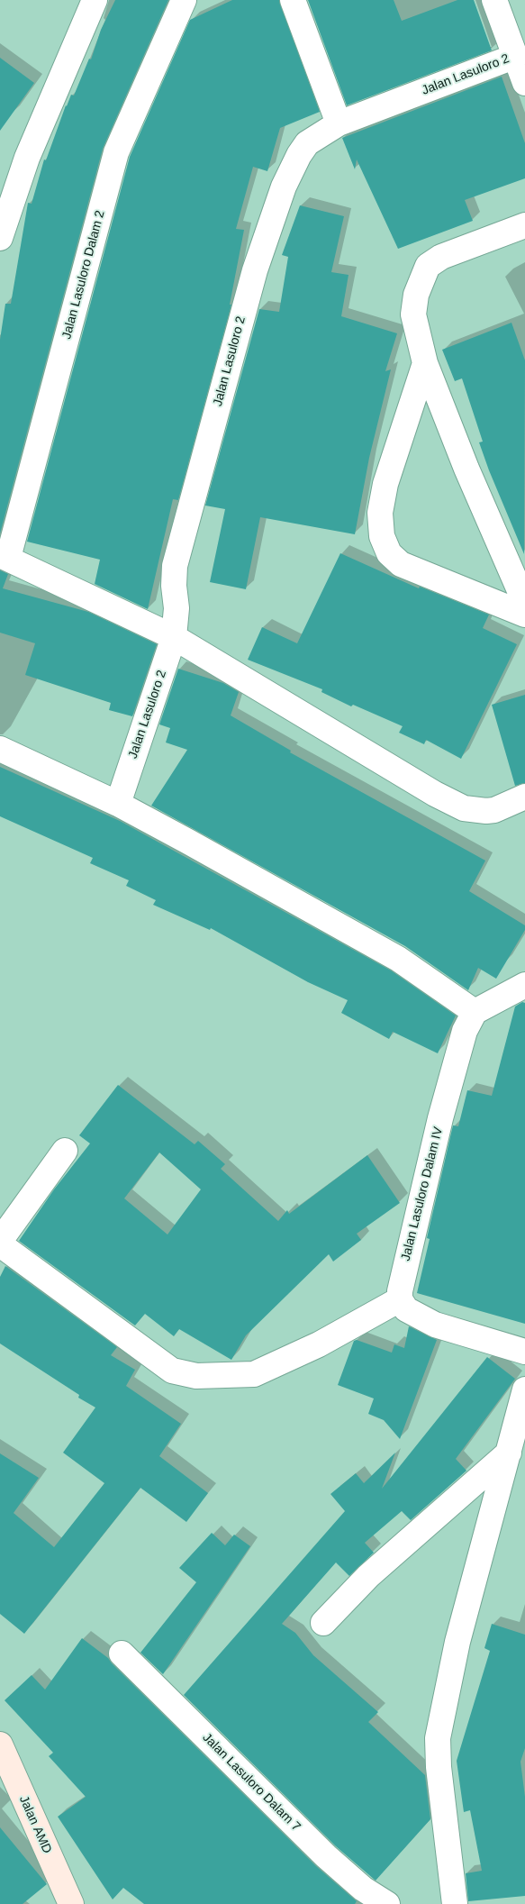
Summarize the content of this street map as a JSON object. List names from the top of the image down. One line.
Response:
{"streets":{"street":["Jalan Lasuloro 2","Jalan Lasuloro Dalam 2","Jalan Lasuloro Dalam IV","Jalan Lasuloro Dalam 7","Jalan AMD"]},"crossings":[["Jalan Lasuloro 2","Jalan Lasuloro Dalam 2"]]}
